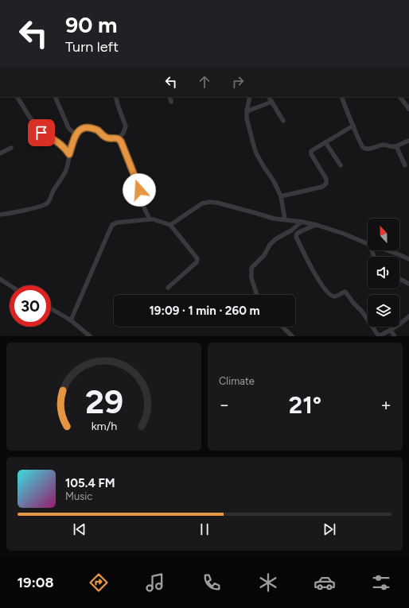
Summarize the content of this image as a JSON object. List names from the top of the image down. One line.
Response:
{"north":"top","page":{"turn":["90 m","Turn left"],"limit":"30","trip":"19:09 · 1 min · 260 m","tile":"Climate","heat":["−","21°","+"],"song":["105.4 FM","Music"],"tabs":"19:08","gauge":["29","km/h"]}}
